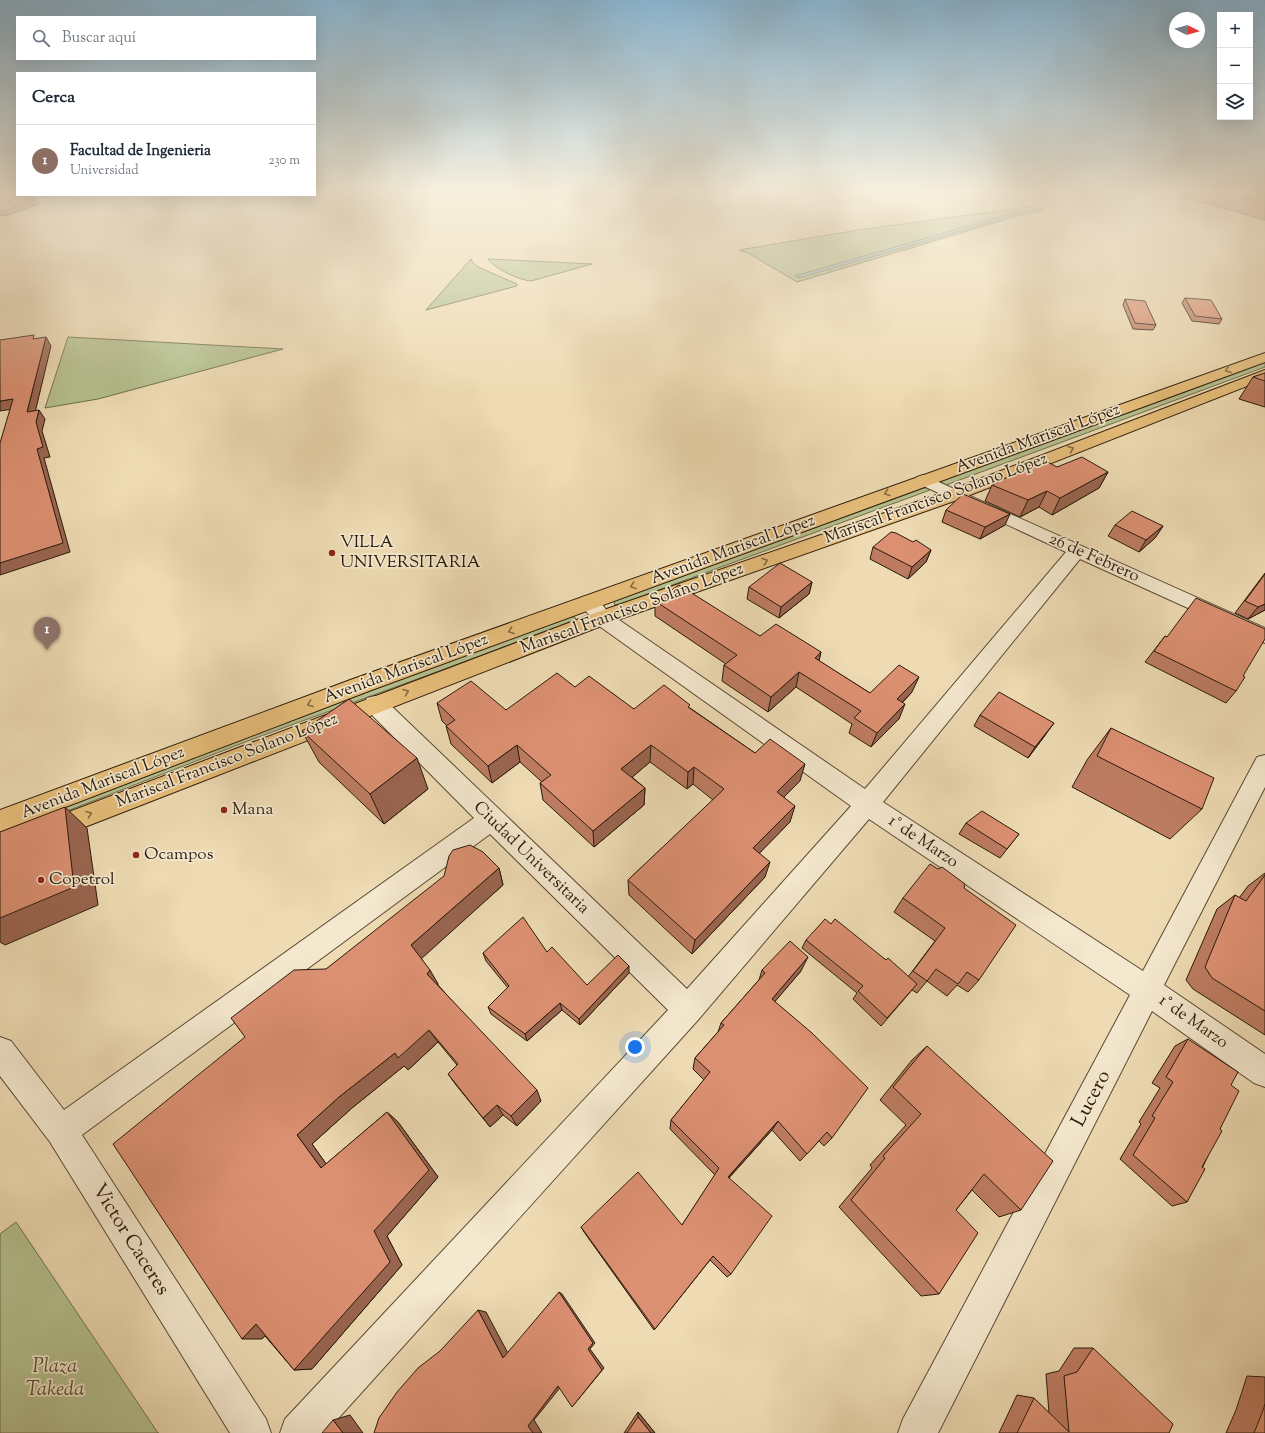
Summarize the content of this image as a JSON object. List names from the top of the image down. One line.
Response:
{"streets":{"highway":["Avenida Mariscal López","Mariscal Francisco Solano López"],"street":["26 de Febrero","1° de Marzo","Ciudad Universitaria","Lucero","Victor Caceres"]},"crossings":[["Avenida Mariscal López","Mariscal Francisco Solano López"],["Avenida Mariscal López","26 de Febrero"],["Avenida Mariscal López","1° de Marzo"],["Mariscal Francisco Solano López","26 de Febrero"],["Mariscal Francisco Solano López","1° de Marzo"],["Mariscal Francisco Solano López","Ciudad Universitaria"],["1° de Marzo","Lucero"]],"one_way":["Avenida Mariscal López","Mariscal Francisco Solano López"],"parks":["Plaza Takeda"],"places":["VILLA UNIVERSITARIA","Mana","Ocampos","Copetrol"],"north":"right","page":{"map_buttons":["+","−"],"search":"Buscar aquí","heading":"Cerca","list":[{"mark":"1","name":"Facultad de Ingenieria","note":"Universidad","value":"230 m"}],"pins":"1"}}
